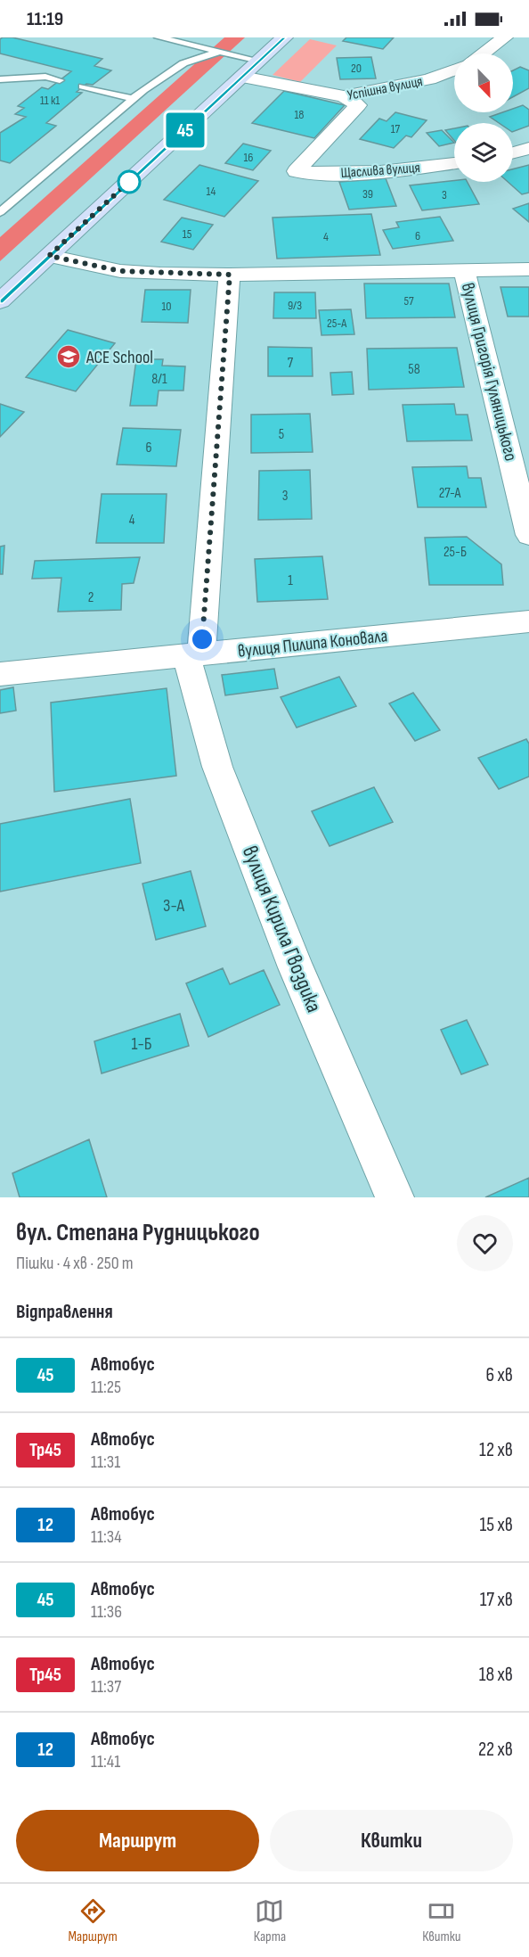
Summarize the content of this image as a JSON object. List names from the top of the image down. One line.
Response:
{"streets":{"street":["Успішна вулиця","Щаслива вулиця","вулиця Григорія Гуляницького","вулиця Пилипа Коновала","вулиця Кирила Гвоздика"]},"crossings":[["Успішна вулиця","Щаслива вулиця"],["вулиця Пилипа Коновала","вулиця Кирила Гвоздика"]],"places":{"school or university":["ACE School"]},"lines":["bus line 45"],"house_numbers":["20","11 к1","18","17","16","14","39","3","15","6","4","57","9/3","10","25-А","7","58","8/1","5","6","27-А","3","4","25-Б","1","2","3-А","1-Б"],"north":"bottom right","page":{"status":"11:19","on_map":"45","heading":[["вул. Степана Рудницького","Пішки · 4 хв · 250 m"],"Відправлення"],"list":[{"mark":"45","name":"Автобус","note":"11:25","value":"6 хв"},{"mark":"Тр45","name":"Автобус","note":"11:31","value":"12 хв"},{"mark":"12","name":"Автобус","note":"11:34","value":"15 хв"},{"mark":"45","name":"Автобус","note":"11:36","value":"17 хв"},{"mark":"Тр45","name":"Автобус","note":"11:37","value":"18 хв"},{"mark":"12","name":"Автобус","note":"11:41","value":"22 хв"}],"buttons":["Маршрут","Квитки"],"tabs":["Маршрут","Карта","Квитки"]}}
